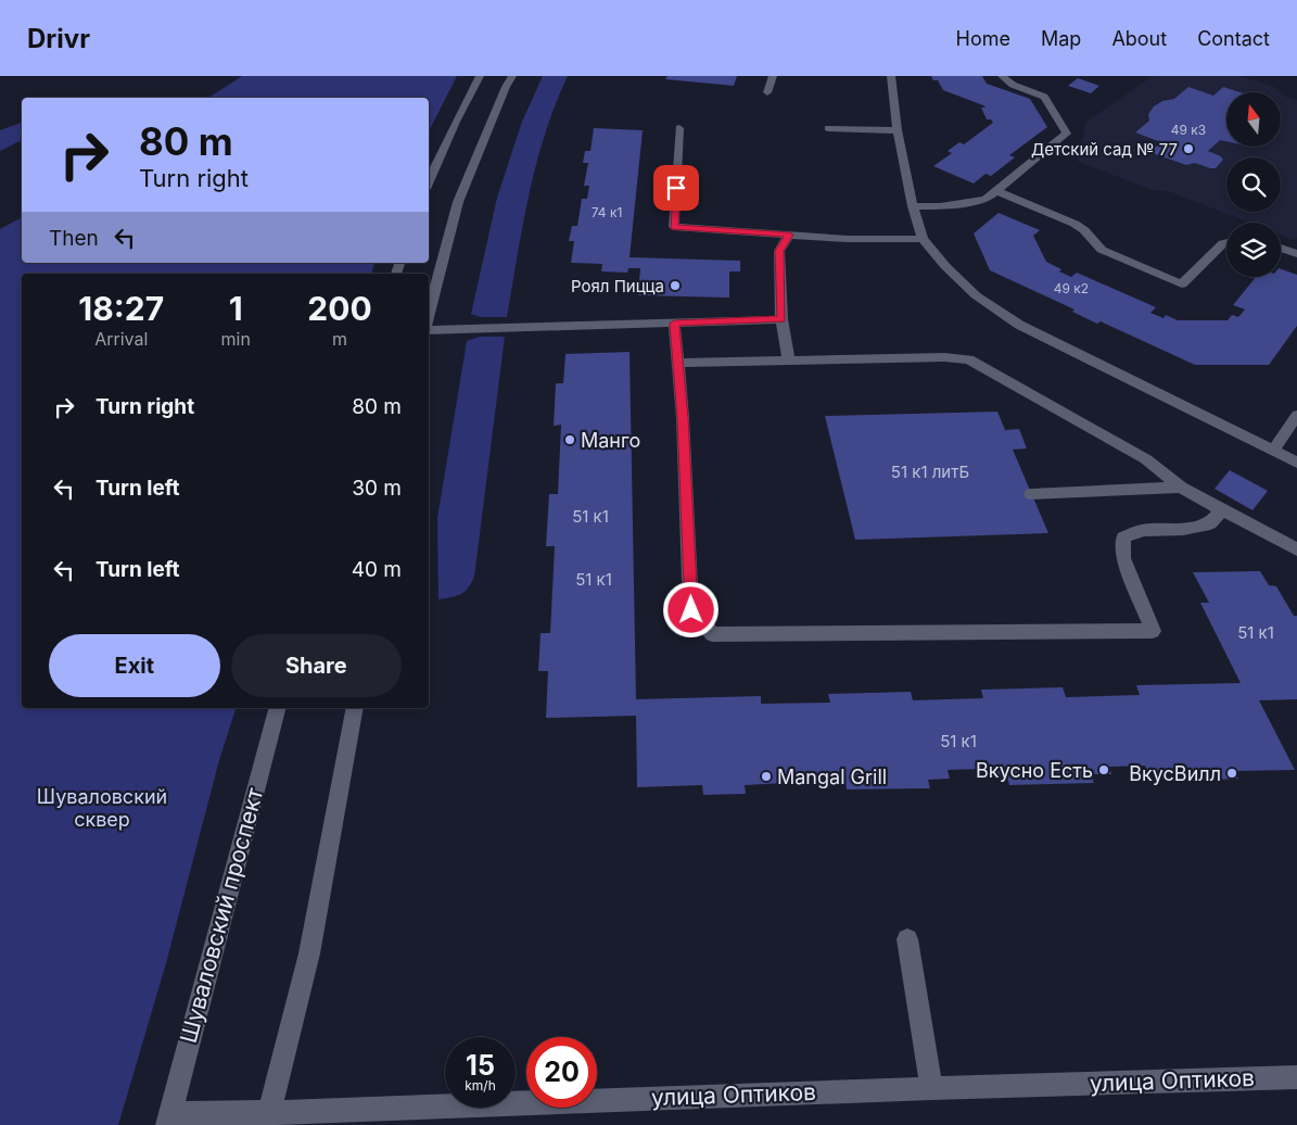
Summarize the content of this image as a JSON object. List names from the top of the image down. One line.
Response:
{"streets":{"street":["Шуваловский проспект","улица Оптиков"]},"crossings":[["Шуваловский проспект","улица Оптиков"]],"parks":["Шуваловский сквер"],"places":["Детский сад № 77","Роял Пицца","Манго","Вкусно Есть","ВкусВилл","Mangal Grill"],"house_numbers":["49 к3","74 к1","49 к2","51 к1 литБ","51 к1","51 к1","51 к1","51 к1"],"north":"top","page":{"header":"Drivr","nav":["Home","Map","About","Contact"],"turn":["80 m","Turn right"],"then":"Then","eta":["18:27","Arrival","1","min","200","m"],"list":[{"name":"Turn right","value":"80 m"},{"name":"Turn left","value":"30 m"},{"name":"Turn left","value":"40 m"}],"buttons":["Exit","Share"],"speed":"15 km/h","limit":"20"}}
